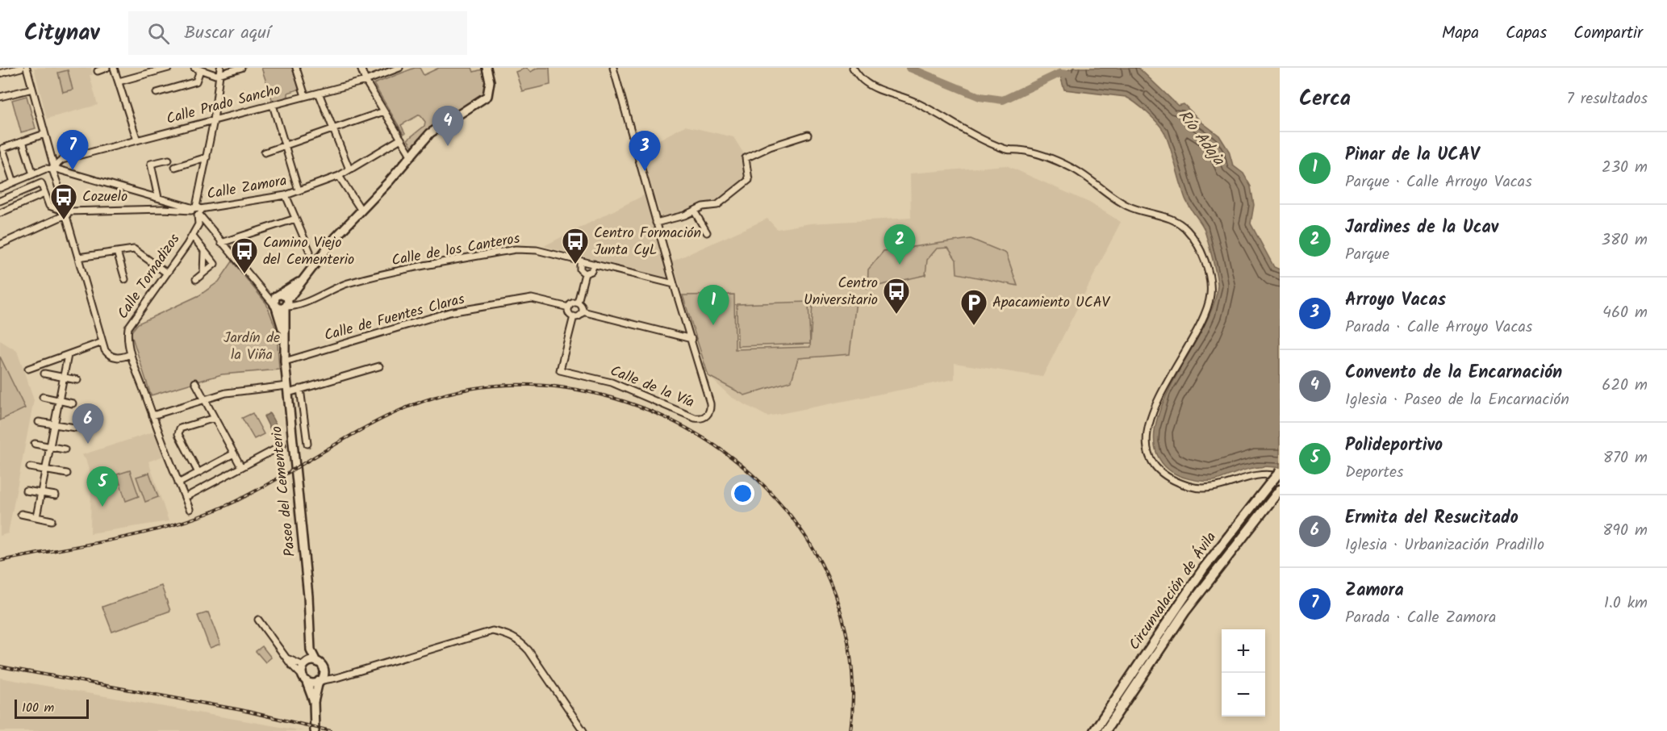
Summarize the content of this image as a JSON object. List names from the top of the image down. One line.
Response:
{"streets":{"highway":["Circunvalación de Ávila"],"main road":["Paseo del Cementerio"],"street":["Calle Prado Sancho","Calle Zamora","Calle de los Canteros","Calle Tornadizos","Calle de Fuentes Claras","Calle de la Vía"]},"crossings":[["Calle Prado Sancho","Calle Zamora"],["Calle Prado Sancho","Calle Tornadizos"],["Calle Zamora","Calle Tornadizos"],["Calle Zamora","Paseo del Cementerio"],["Calle de los Canteros","Paseo del Cementerio"],["Calle Tornadizos","Paseo del Cementerio"],["Calle de Fuentes Claras","Calle de la Vía"],["Calle de Fuentes Claras","Paseo del Cementerio"]],"water":["Río Adaja"],"parks":["Jardín de la Viña"],"places":{"bus stop":["Cozuelo","Centro Formación Junta CyL","Camino Viejo del Cementerio","Centro Universitario"],"parking":["Apacamiento UCAV"]},"scale_bar":"100 m","page":{"header":"Citynav","search":"Buscar aquí","nav":["Mapa","Capas","Compartir"],"heading":["Cerca","7 resultados"],"pins":["4","7","3","2","1","6","5"],"list":[{"mark":"1","name":"Pinar de la UCAV","note":"Parque · Calle Arroyo Vacas","value":"230 m"},{"mark":"2","name":"Jardines de la Ucav","note":"Parque","value":"380 m"},{"mark":"3","name":"Arroyo Vacas","note":"Parada · Calle Arroyo Vacas","value":"460 m"},{"mark":"4","name":"Convento de la Encarnación","note":"Iglesia · Paseo de la Encarnación","value":"620 m"},{"mark":"5","name":"Polideportivo","note":"Deportes","value":"870 m"},{"mark":"6","name":"Ermita del Resucitado","note":"Iglesia · Urbanización Pradillo","value":"890 m"},{"mark":"7","name":"Zamora","note":"Parada · Calle Zamora","value":"1.0 km"}],"map_buttons":["+","−"],"scale":"100 m"}}
